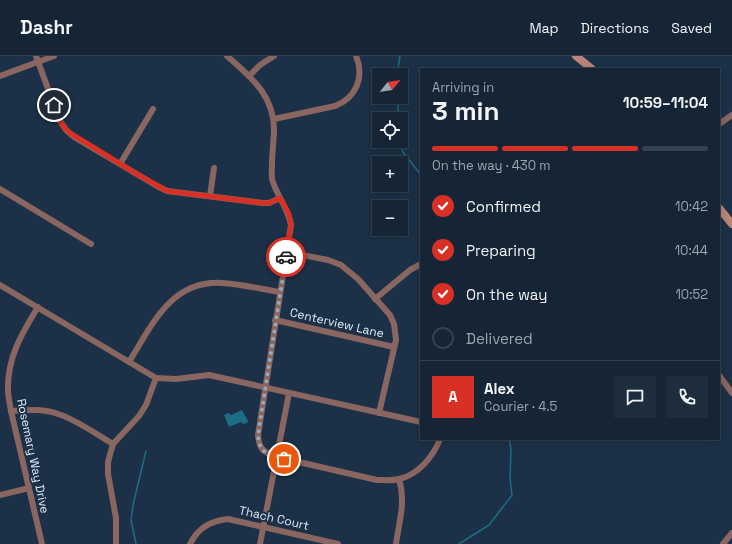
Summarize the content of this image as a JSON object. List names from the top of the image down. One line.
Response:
{"streets":{"street":["Centerview Lane","Rosemary Way Drive","Thach Court"]},"north":"top right","page":{"header":"Dashr","nav":["Map","Directions","Saved"],"map_buttons":["+","−"],"heading":["3 min","Arriving in","10:59–11:04"],"panel":["Alex","Courier · 4.5"],"bar":"On the way · 430 m","list":[["Confirmed","10:42"],["Preparing","10:44"],["On the way","10:52"],"Delivered"],"round":"A"}}
